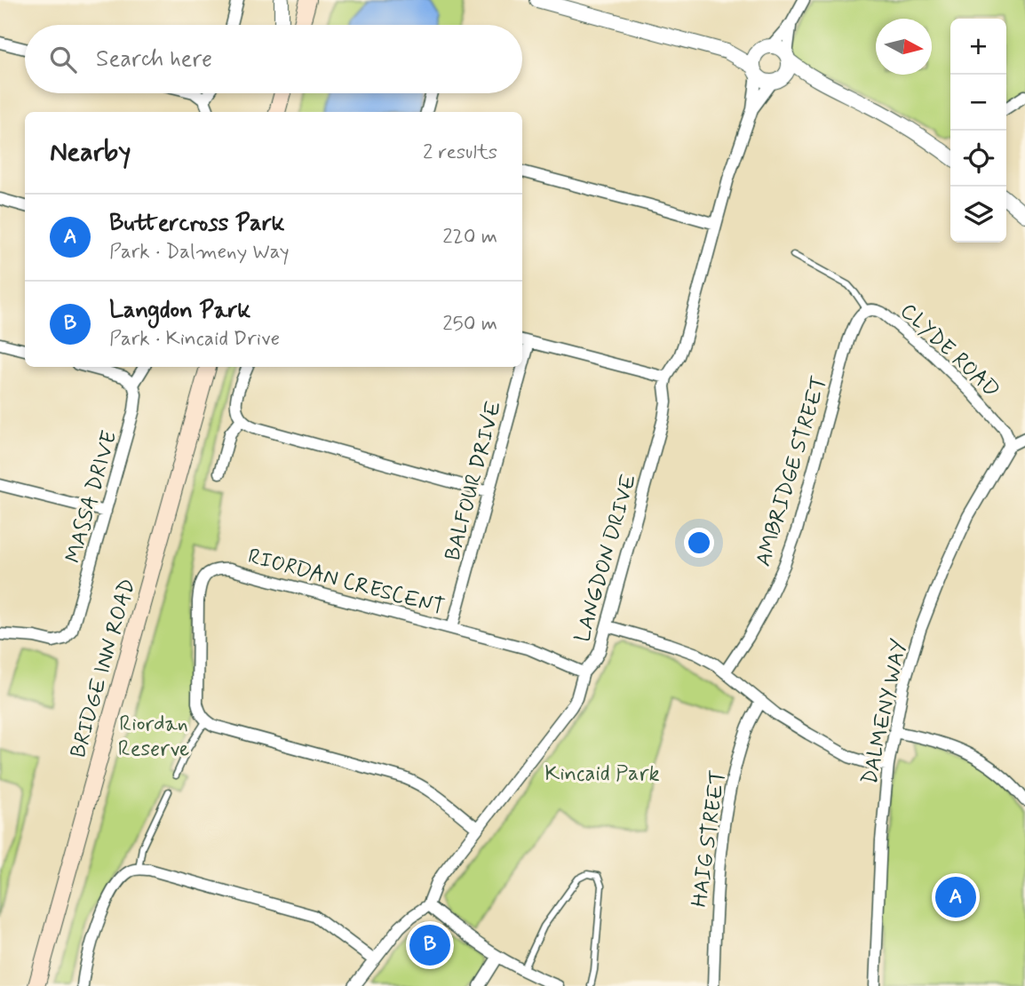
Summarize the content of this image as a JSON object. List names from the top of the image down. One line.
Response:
{"streets":{"main road":["BRIDGE INN ROAD"],"street":["CLYDE ROAD","AMBRIDGE STREET","BALFOUR DRIVE","MASSA DRIVE","LANGDON DRIVE","RIORDAN CRESCENT","DALMENY WAY","HAIG STREET"]},"crossings":[["CLYDE ROAD","AMBRIDGE STREET"],["CLYDE ROAD","DALMENY WAY"],["BALFOUR DRIVE","RIORDAN CRESCENT"],["LANGDON DRIVE","RIORDAN CRESCENT"]],"parks":["Riordan Reserve","Kincaid Park"],"north":"right","page":{"map_buttons":["+","−"],"search":"Search here","heading":["Nearby","2 results"],"list":[{"mark":"A","name":"Buttercross Park","note":"Park · Dalmeny Way","value":"220 m"},{"mark":"B","name":"Langdon Park","note":"Park · Kincaid Drive","value":"250 m"}],"pins":["A","B"]}}
